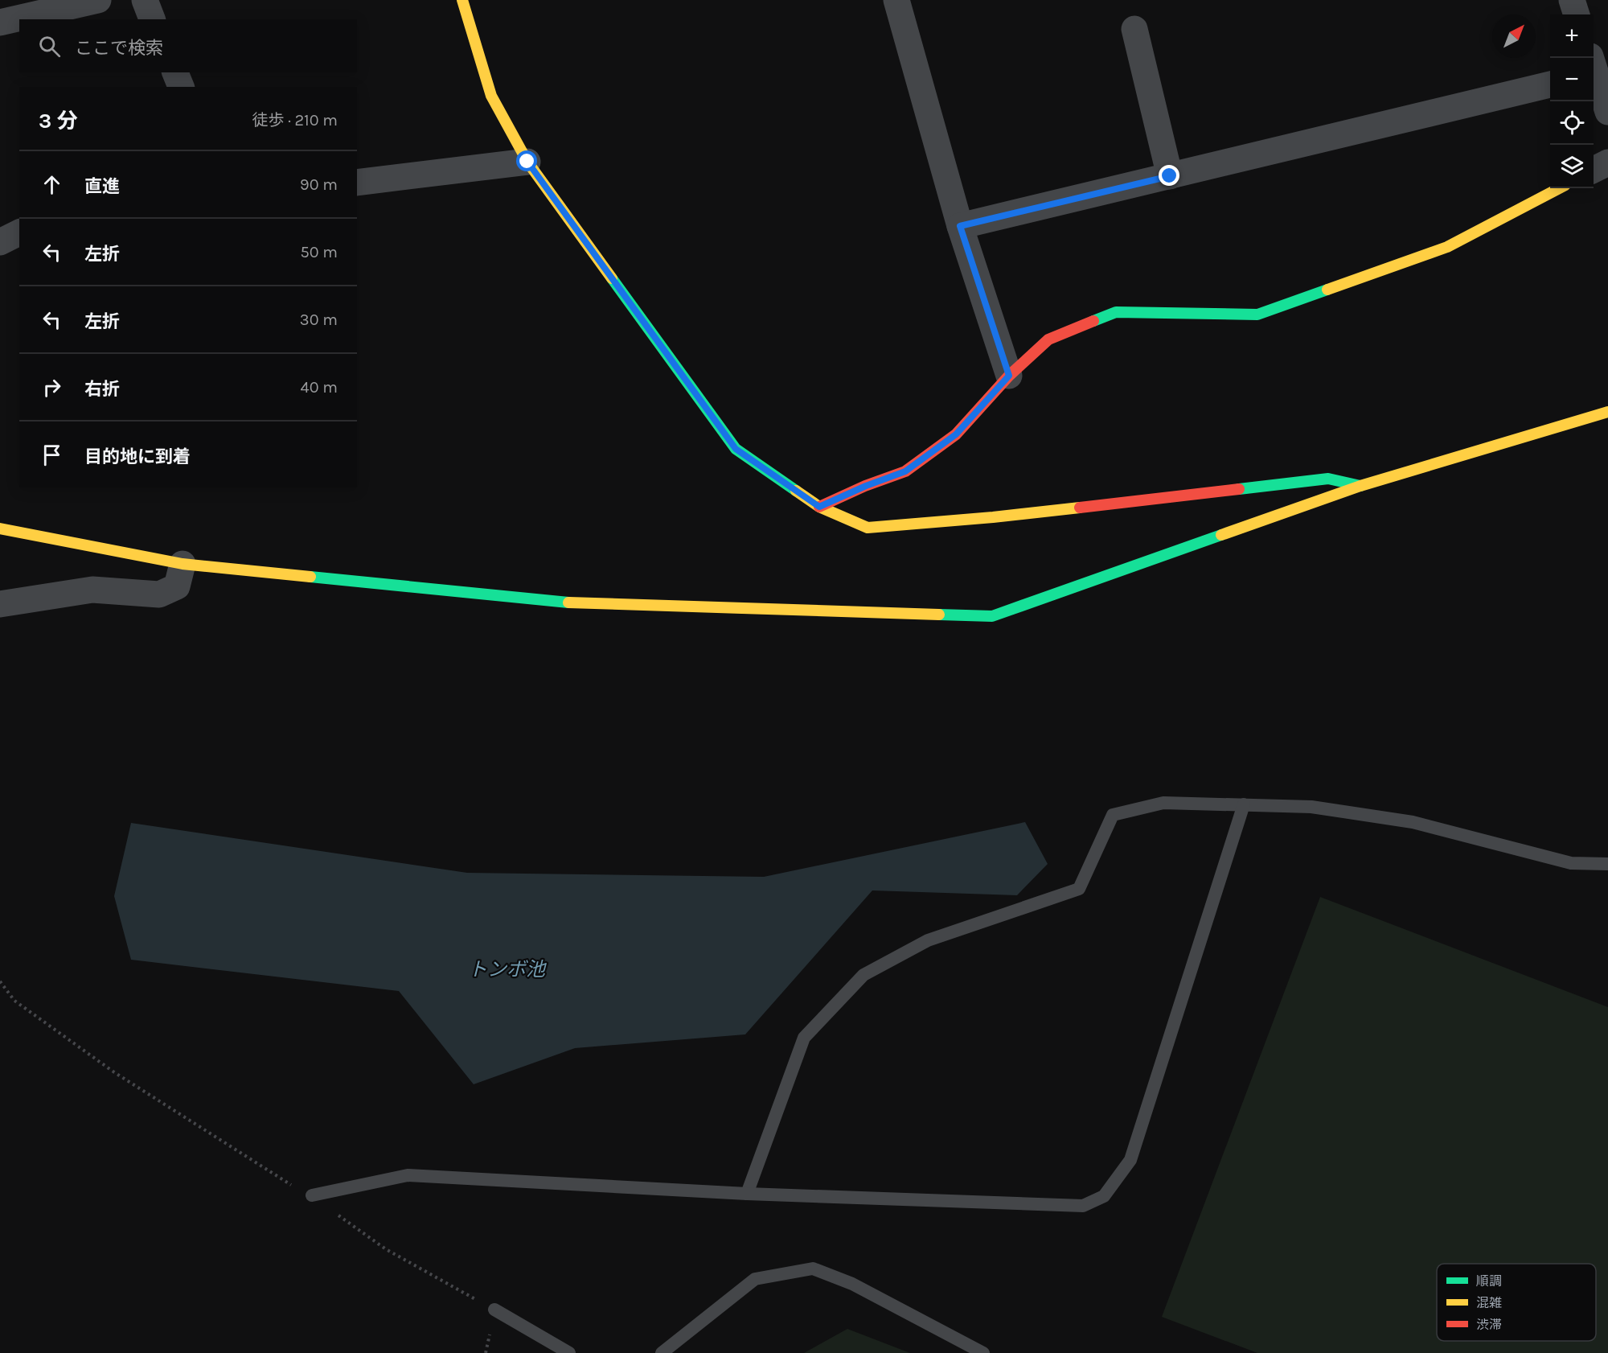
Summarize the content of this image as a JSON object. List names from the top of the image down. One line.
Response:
{"water":["トンボ池"],"legend":["順調","混雑","渋滞"],"north":"top right","page":{"map_buttons":["+","−"],"search":"ここで検索","heading":["3 分","徒歩 · 210 m"],"list":[["直進","90 m"],["左折","50 m"],["左折","30 m"],["右折","40 m"],"目的地に到着"]}}
